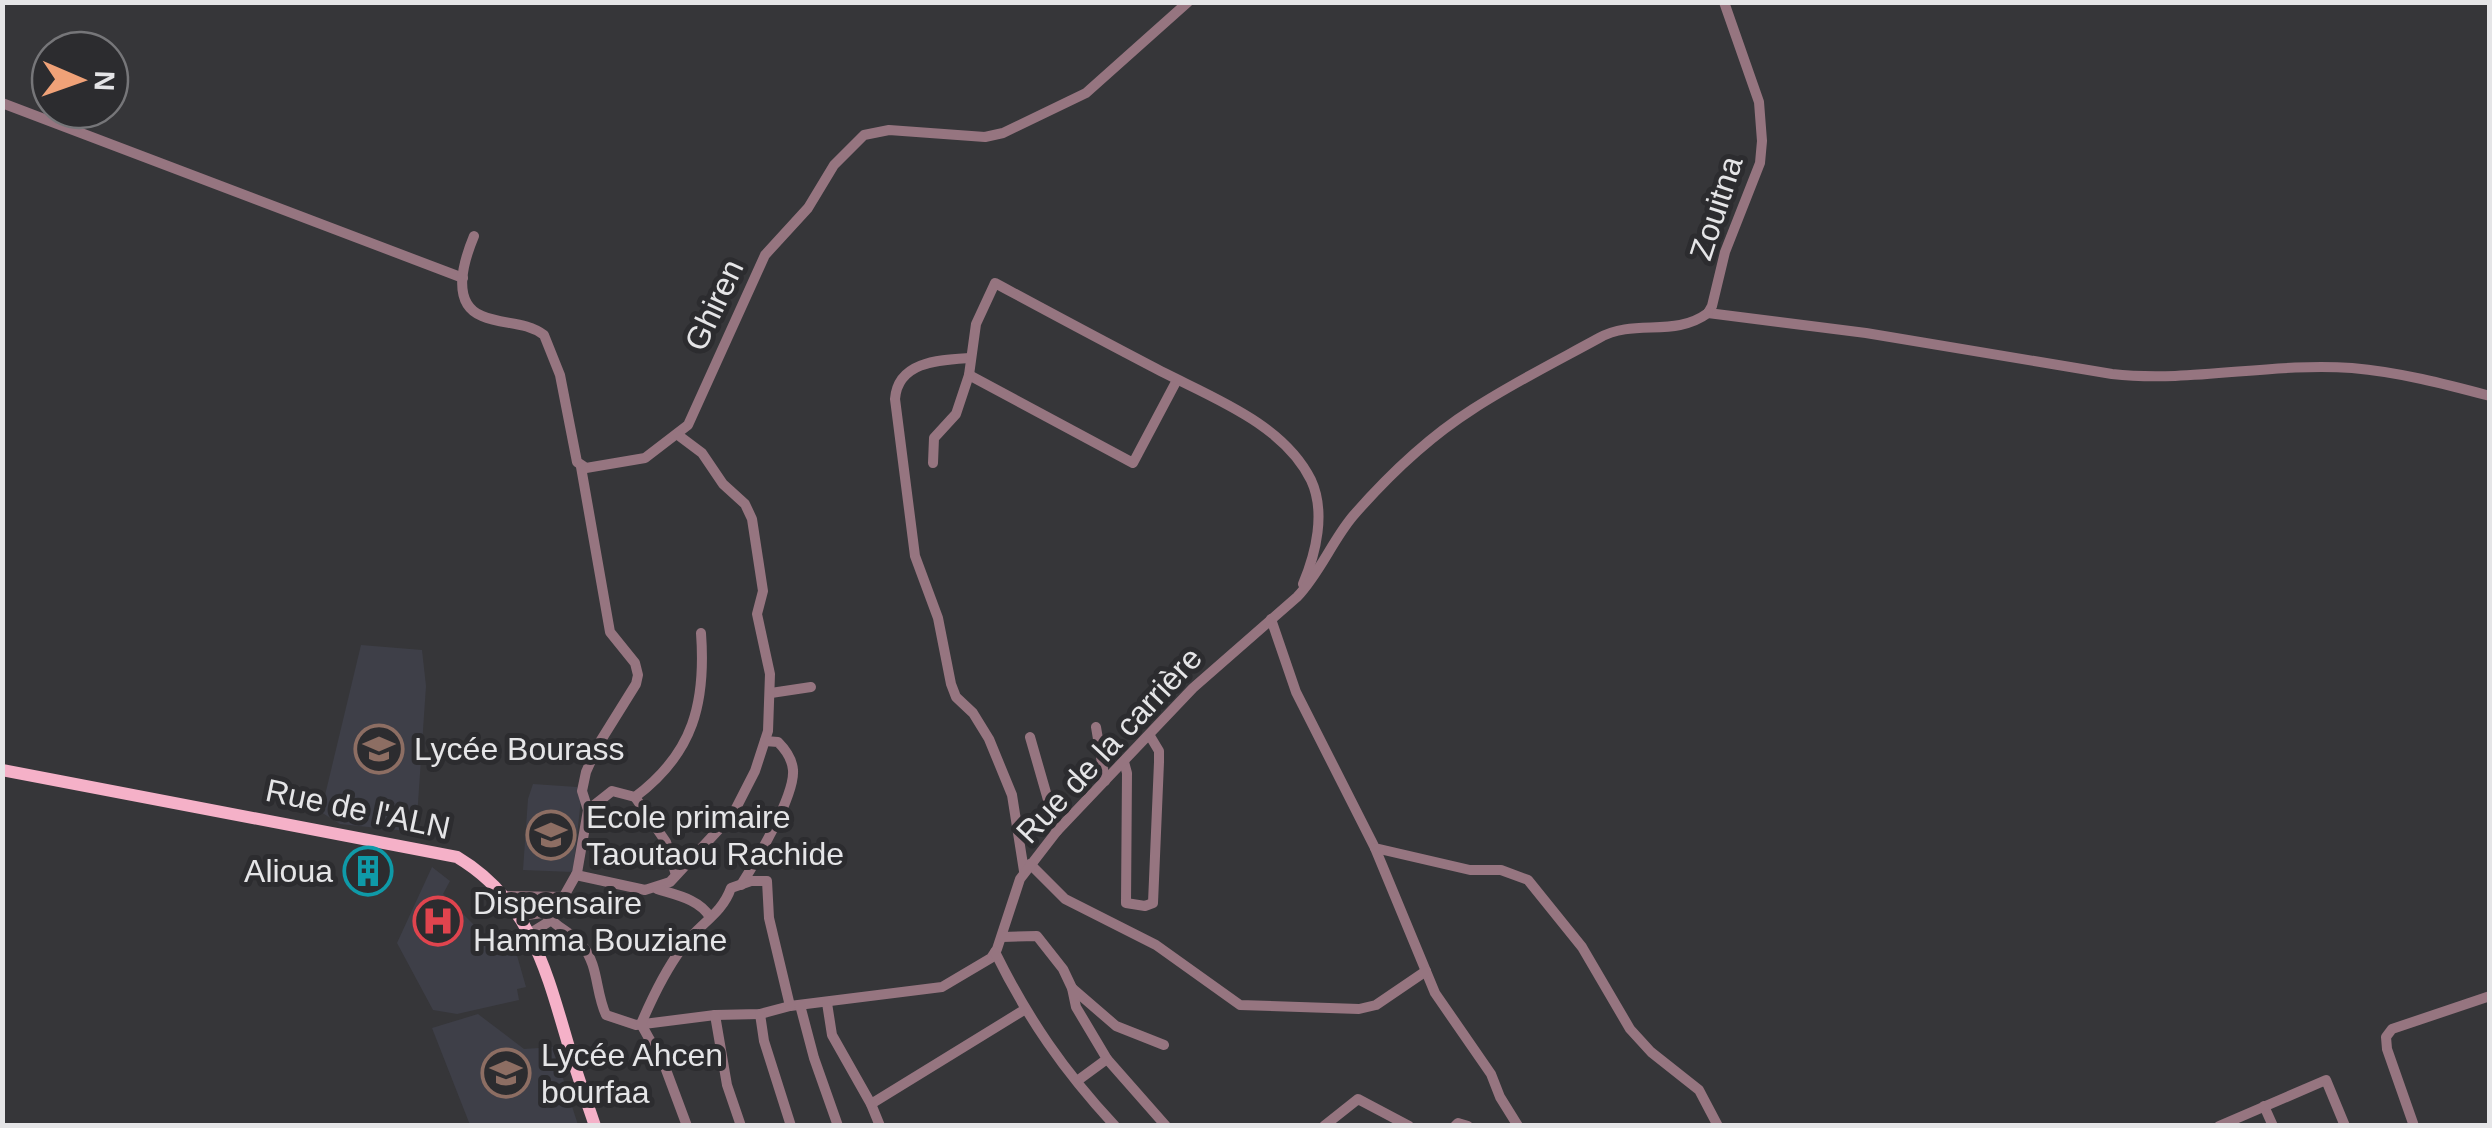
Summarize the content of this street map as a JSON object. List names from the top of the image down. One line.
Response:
{"streets":{"main road":["Rue de l'ALN"],"street":["Zouitna","Ghiren","Rue de la carrière"]},"crossings":[["Zouitna","Rue de la carrière"]],"places":{"school or university":["Lycée Bourass","Ecole primaire Taoutaou Rachide","Lycée Ahcen bourfaa"],"building":["Alioua"],"hospital":["Dispensaire Hamma Bouziane"]},"north":"right"}
